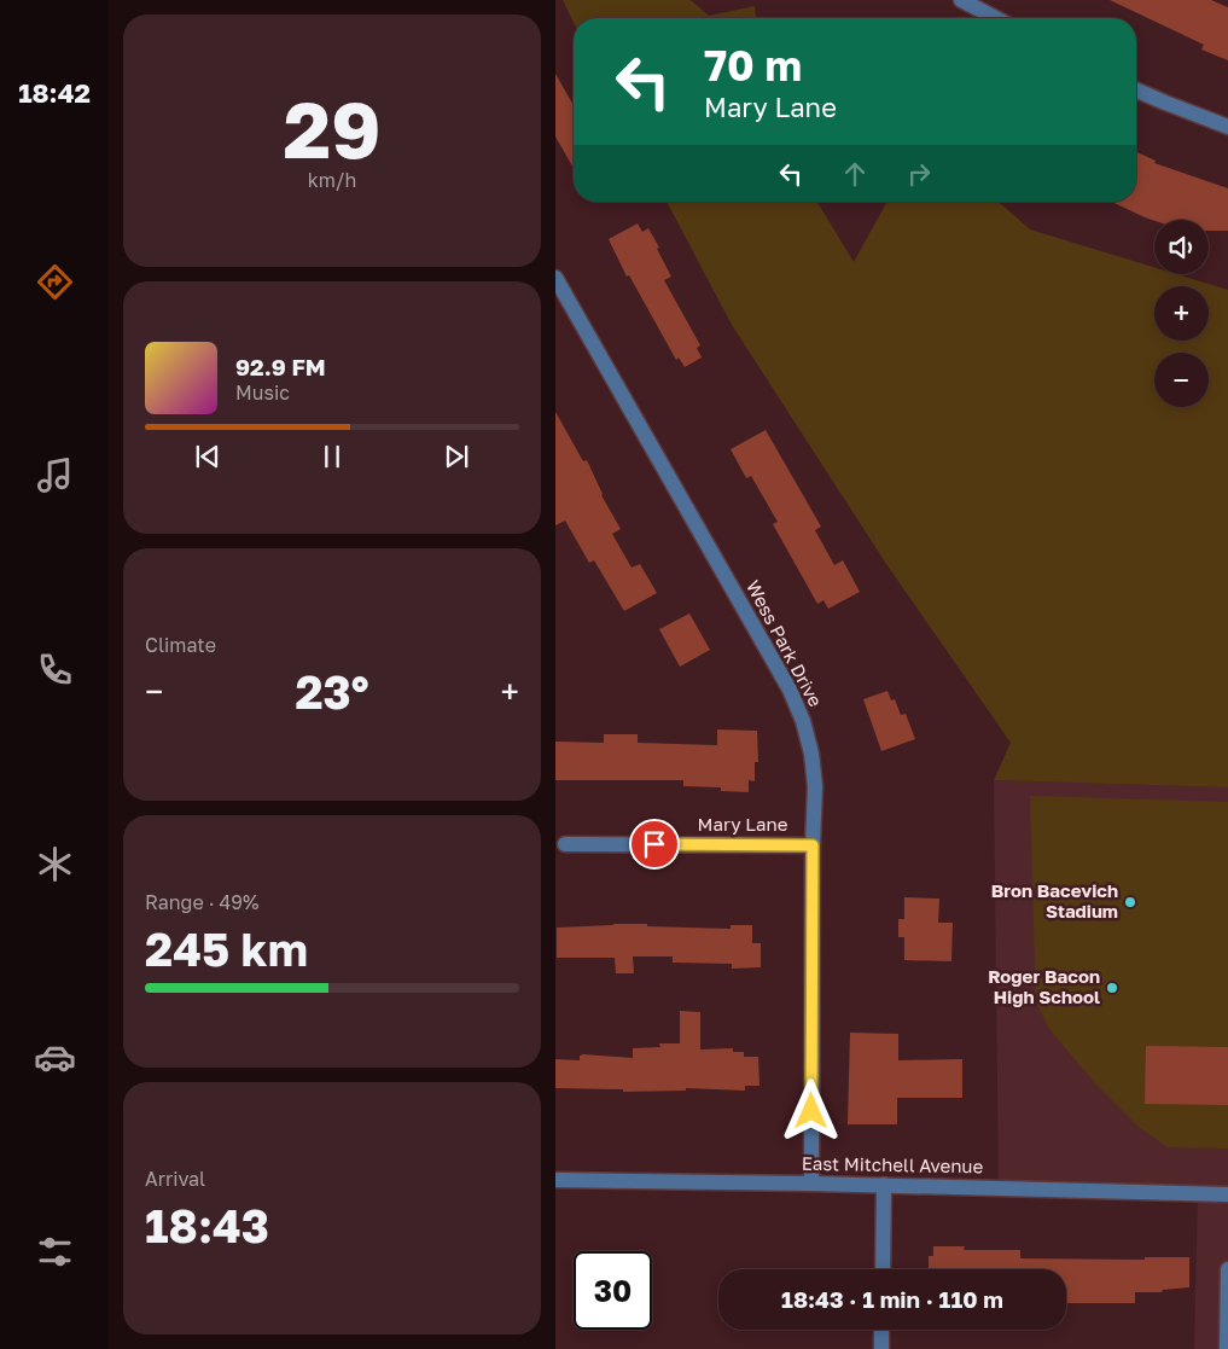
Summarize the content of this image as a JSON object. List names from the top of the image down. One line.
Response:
{"streets":{"street":["Wess Park Drive","Mary Lane","East Mitchell Avenue"]},"crossings":[["Wess Park Drive","Mary Lane"],["Wess Park Drive","East Mitchell Avenue"]],"places":["Bron Bacevich Stadium","Roger Bacon High School"],"page":{"tabs":"18:42","tile":[["29","km/h"],"Climate",["Range · 49%","245 km"],["Arrival","18:43"]],"turn":["70 m","Mary Lane"],"map_buttons":["+","−"],"song":["92.9 FM","Music"],"heat":["−","23°","+"],"limit":"30","trip":"18:43 · 1 min · 110 m"}}
